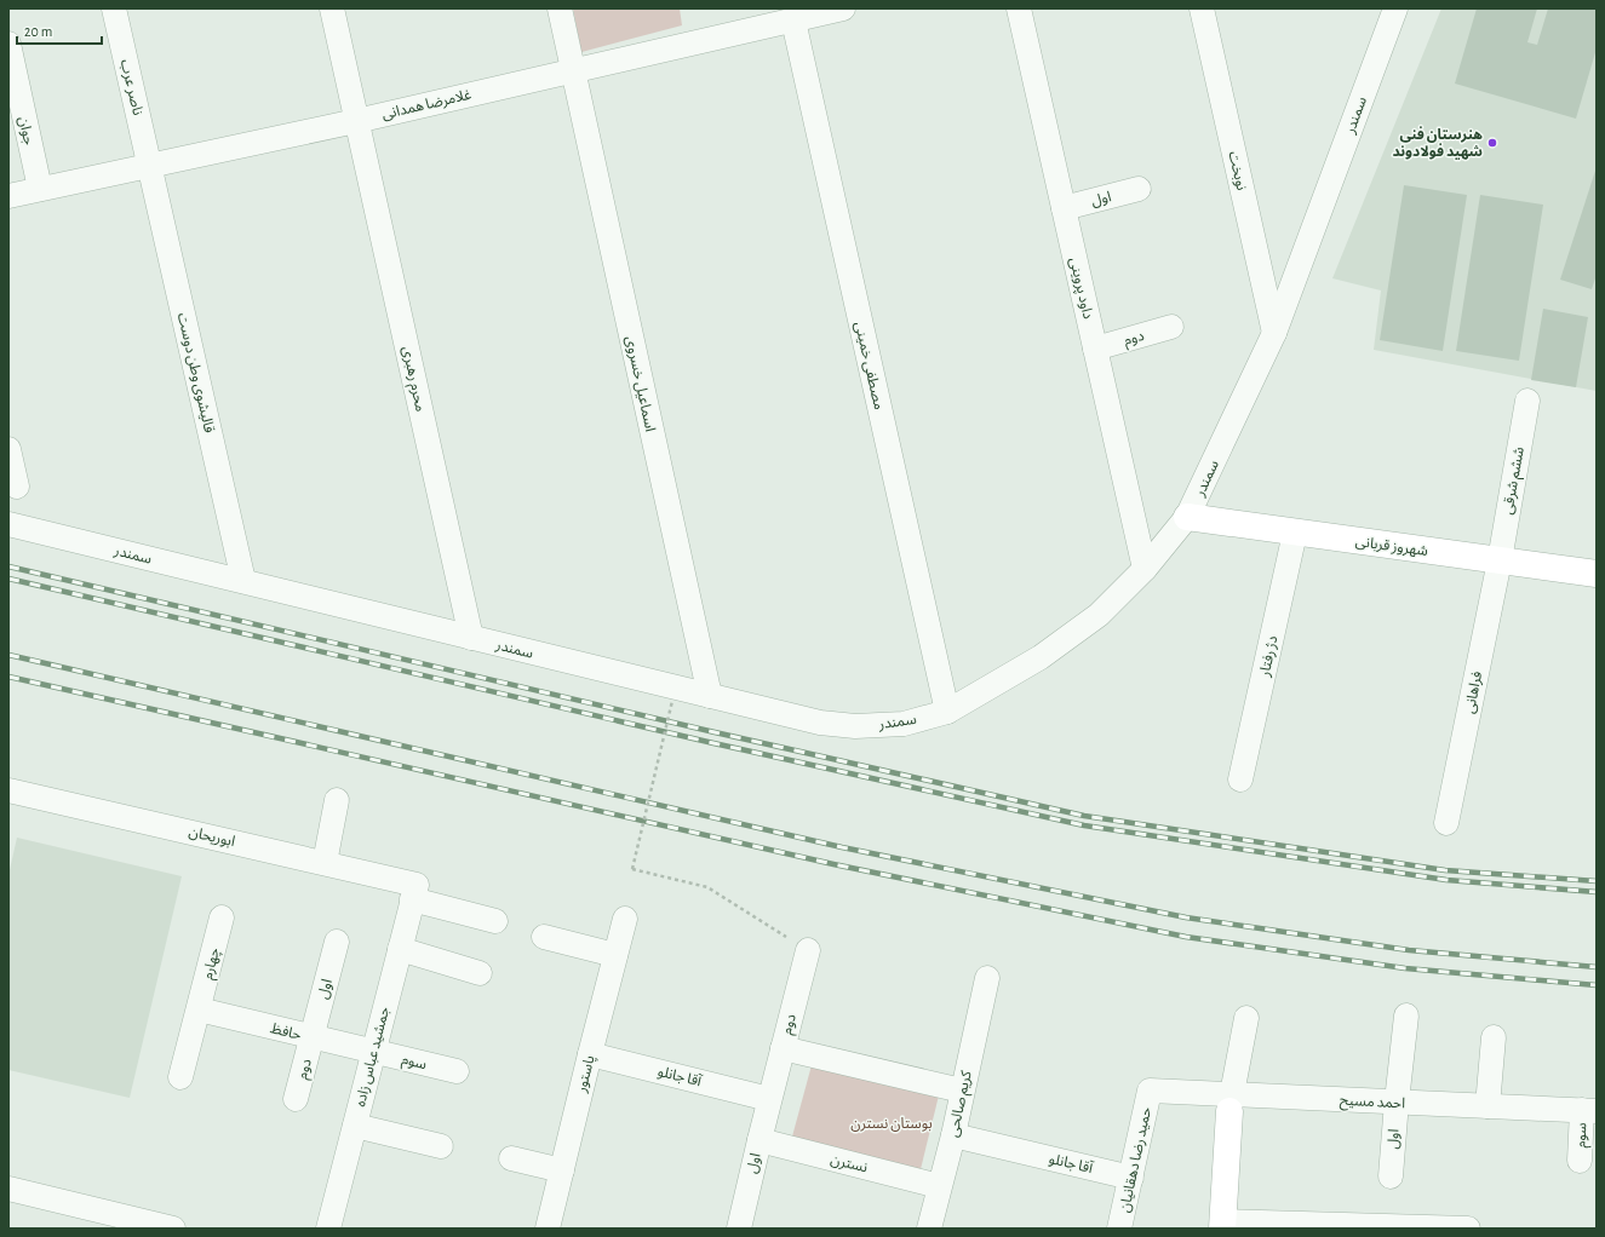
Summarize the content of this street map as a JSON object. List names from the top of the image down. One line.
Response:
{"streets":{"street":["ناصر عرب","غلامرضا همدانی","سمندر","جوان","نوبخت","اول","داود پروینی","دوم","مصطفی خمینی","قالیشوی وطن دوست","محرم رهبری","اسماعیل خسروی","ششم شرقی","شهروز قربانی","دژ رفتار","فراهانی","ابوریحان","چهارم","حافظ","جمشید عباس زاده","سوم","پاستور","آقا جانلو","احمد مسیح","کریم صالحی","حمید رضا دهقانیان","نسترن"]},"crossings":[["ناصر عرب","غلامرضا همدانی"],["ناصر عرب","قالیشوی وطن دوست"],["غلامرضا همدانی","جوان"],["غلامرضا همدانی","مصطفی خمینی"],["غلامرضا همدانی","قالیشوی وطن دوست"],["غلامرضا همدانی","محرم رهبری"],["غلامرضا همدانی","اسماعیل خسروی"],["سمندر","نوبخت"],["سمندر","داود پروینی"],["سمندر","مصطفی خمینی"],["سمندر","قالیشوی وطن دوست"],["سمندر","محرم رهبری"],["سمندر","اسماعیل خسروی"],["سمندر","شهروز قربانی"],["اول","داود پروینی"],["اول","دوم"],["اول","حافظ"],["اول","آقا جانلو"],["اول","احمد مسیح"],["اول","نسترن"],["داود پروینی","دوم"],["دوم","حافظ"],["دوم","آقا جانلو"],["ششم شرقی","شهروز قربانی"],["ششم شرقی","فراهانی"],["شهروز قربانی","دژ رفتار"],["شهروز قربانی","فراهانی"],["ابوریحان","جمشید عباس زاده"],["چهارم","حافظ"],["حافظ","جمشید عباس زاده"],["حافظ","سوم"],["جمشید عباس زاده","سوم"],["سوم","احمد مسیح"],["پاستور","آقا جانلو"],["آقا جانلو","کریم صالحی"],["آقا جانلو","حمید رضا دهقانیان"],["احمد مسیح","حمید رضا دهقانیان"],["کریم صالحی","نسترن"]],"parks":["بوستان نسترن"],"places":["هنرستان فنی شهید فولادوند"],"scale_bar":"20 m"}
